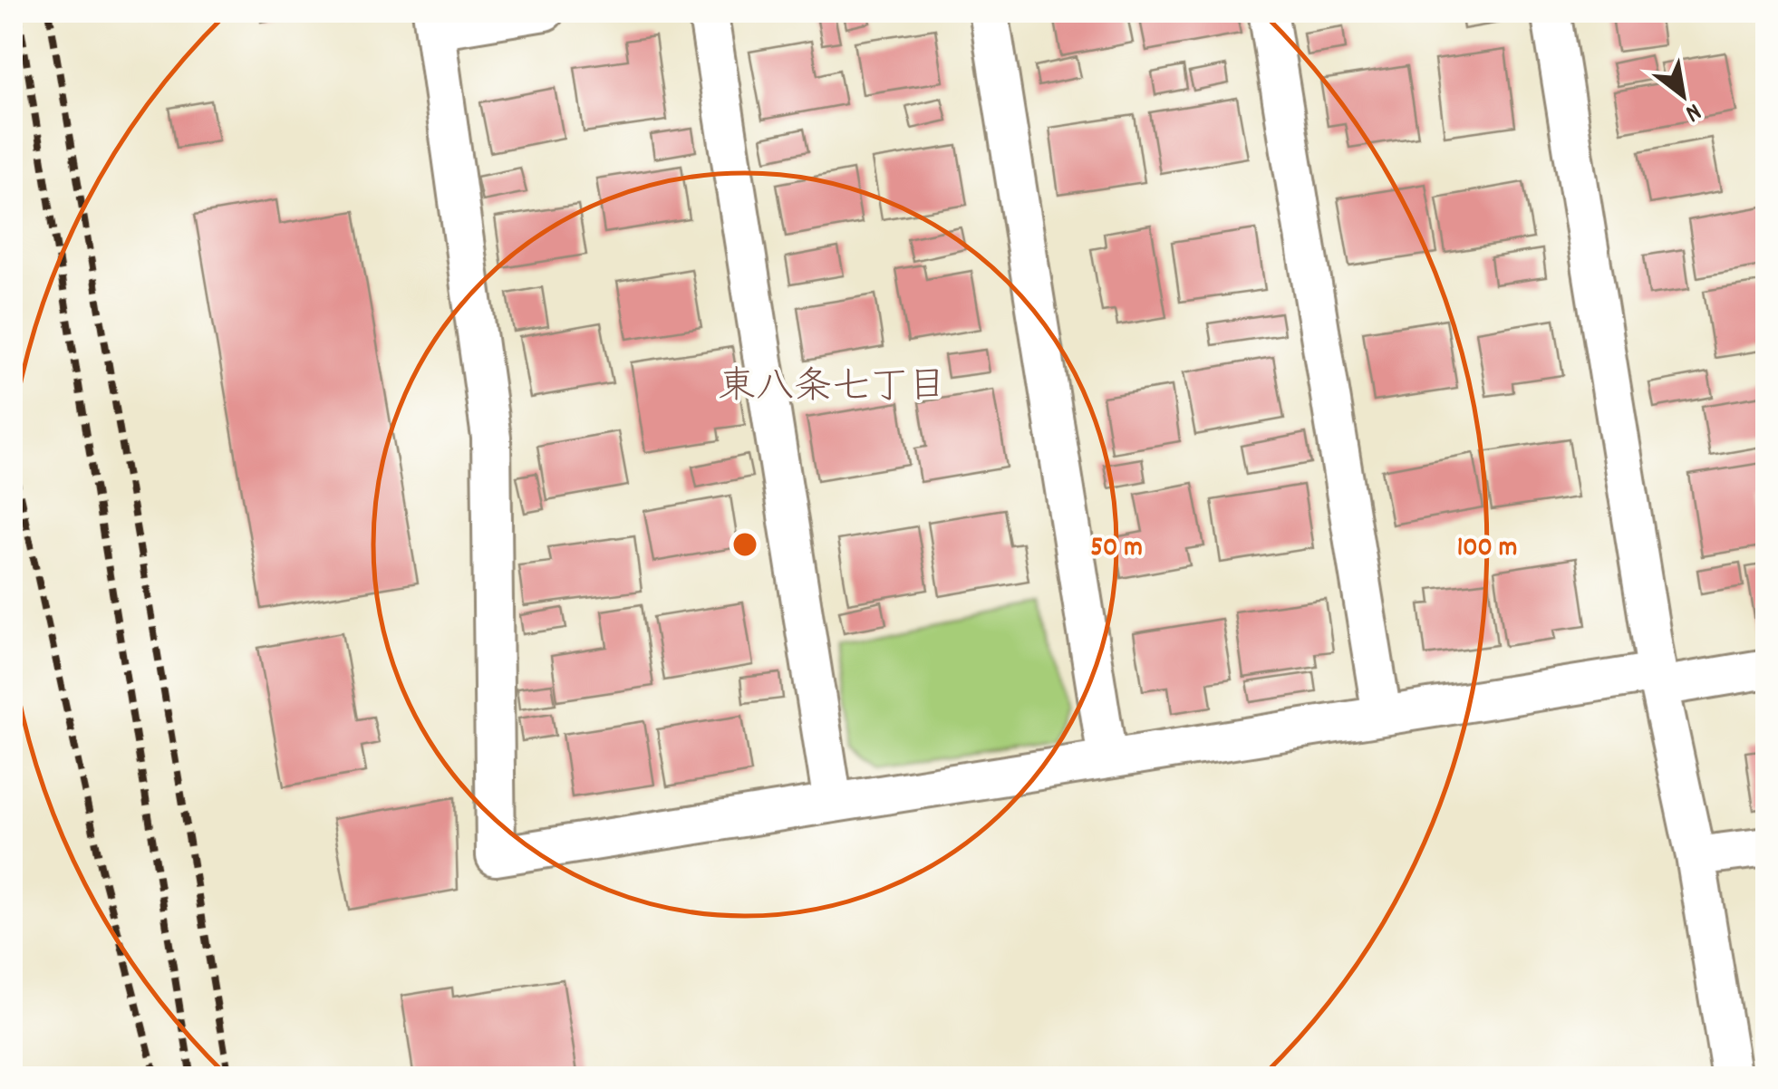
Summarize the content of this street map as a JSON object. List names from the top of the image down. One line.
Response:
{"districts":["東八条七丁目"],"north":"bottom right","rings":["50 m","100 m"]}
